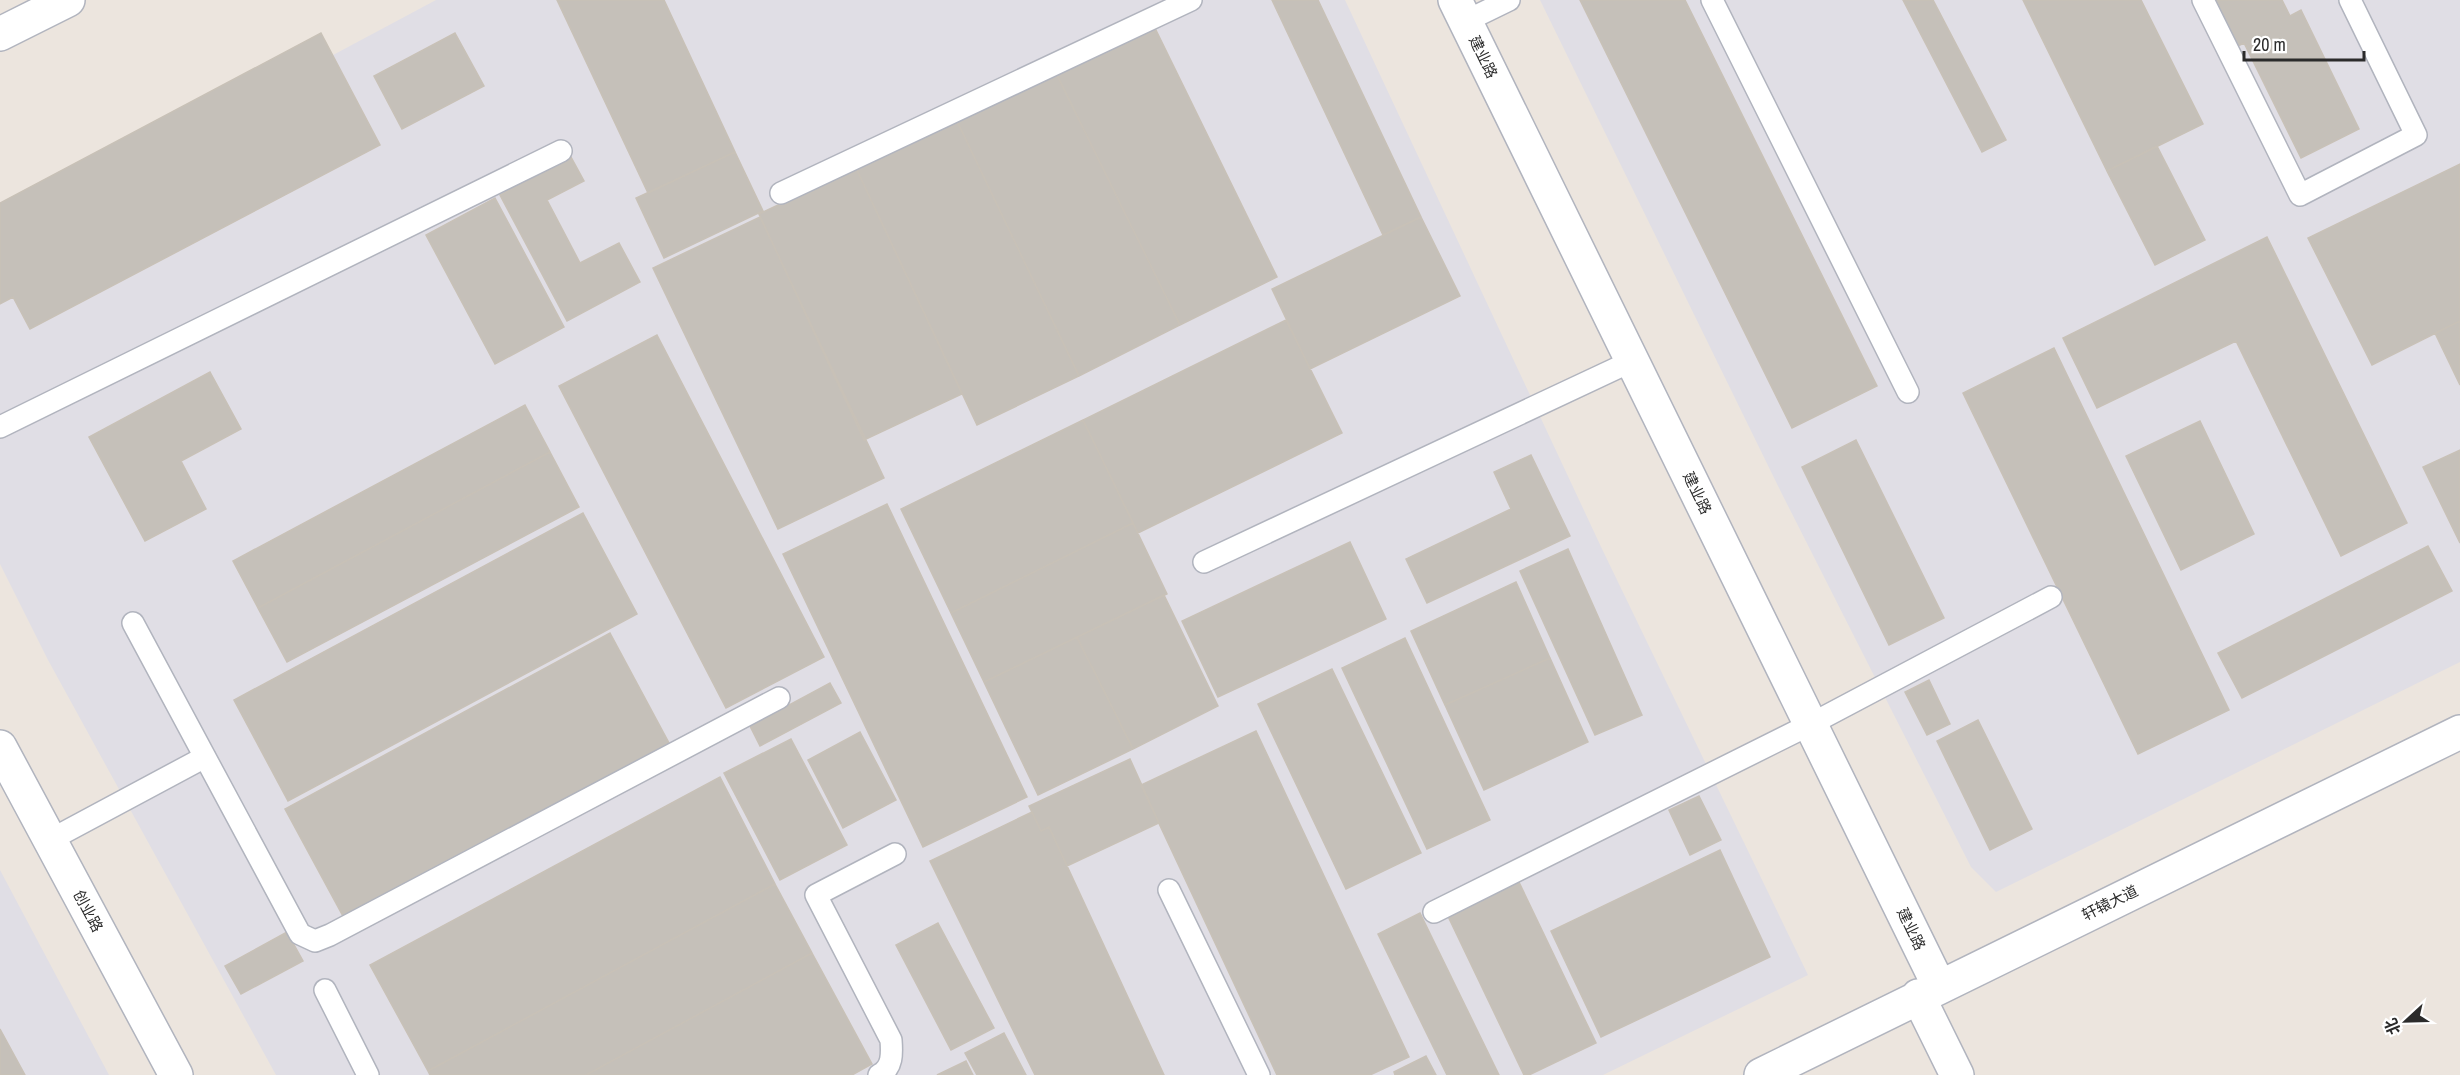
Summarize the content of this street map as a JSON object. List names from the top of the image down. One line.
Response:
{"streets":{"street":["建业路","轩辕大道","创业路"]},"crossings":[["建业路","轩辕大道"]],"scale_bar":"20 m","north":"left"}
